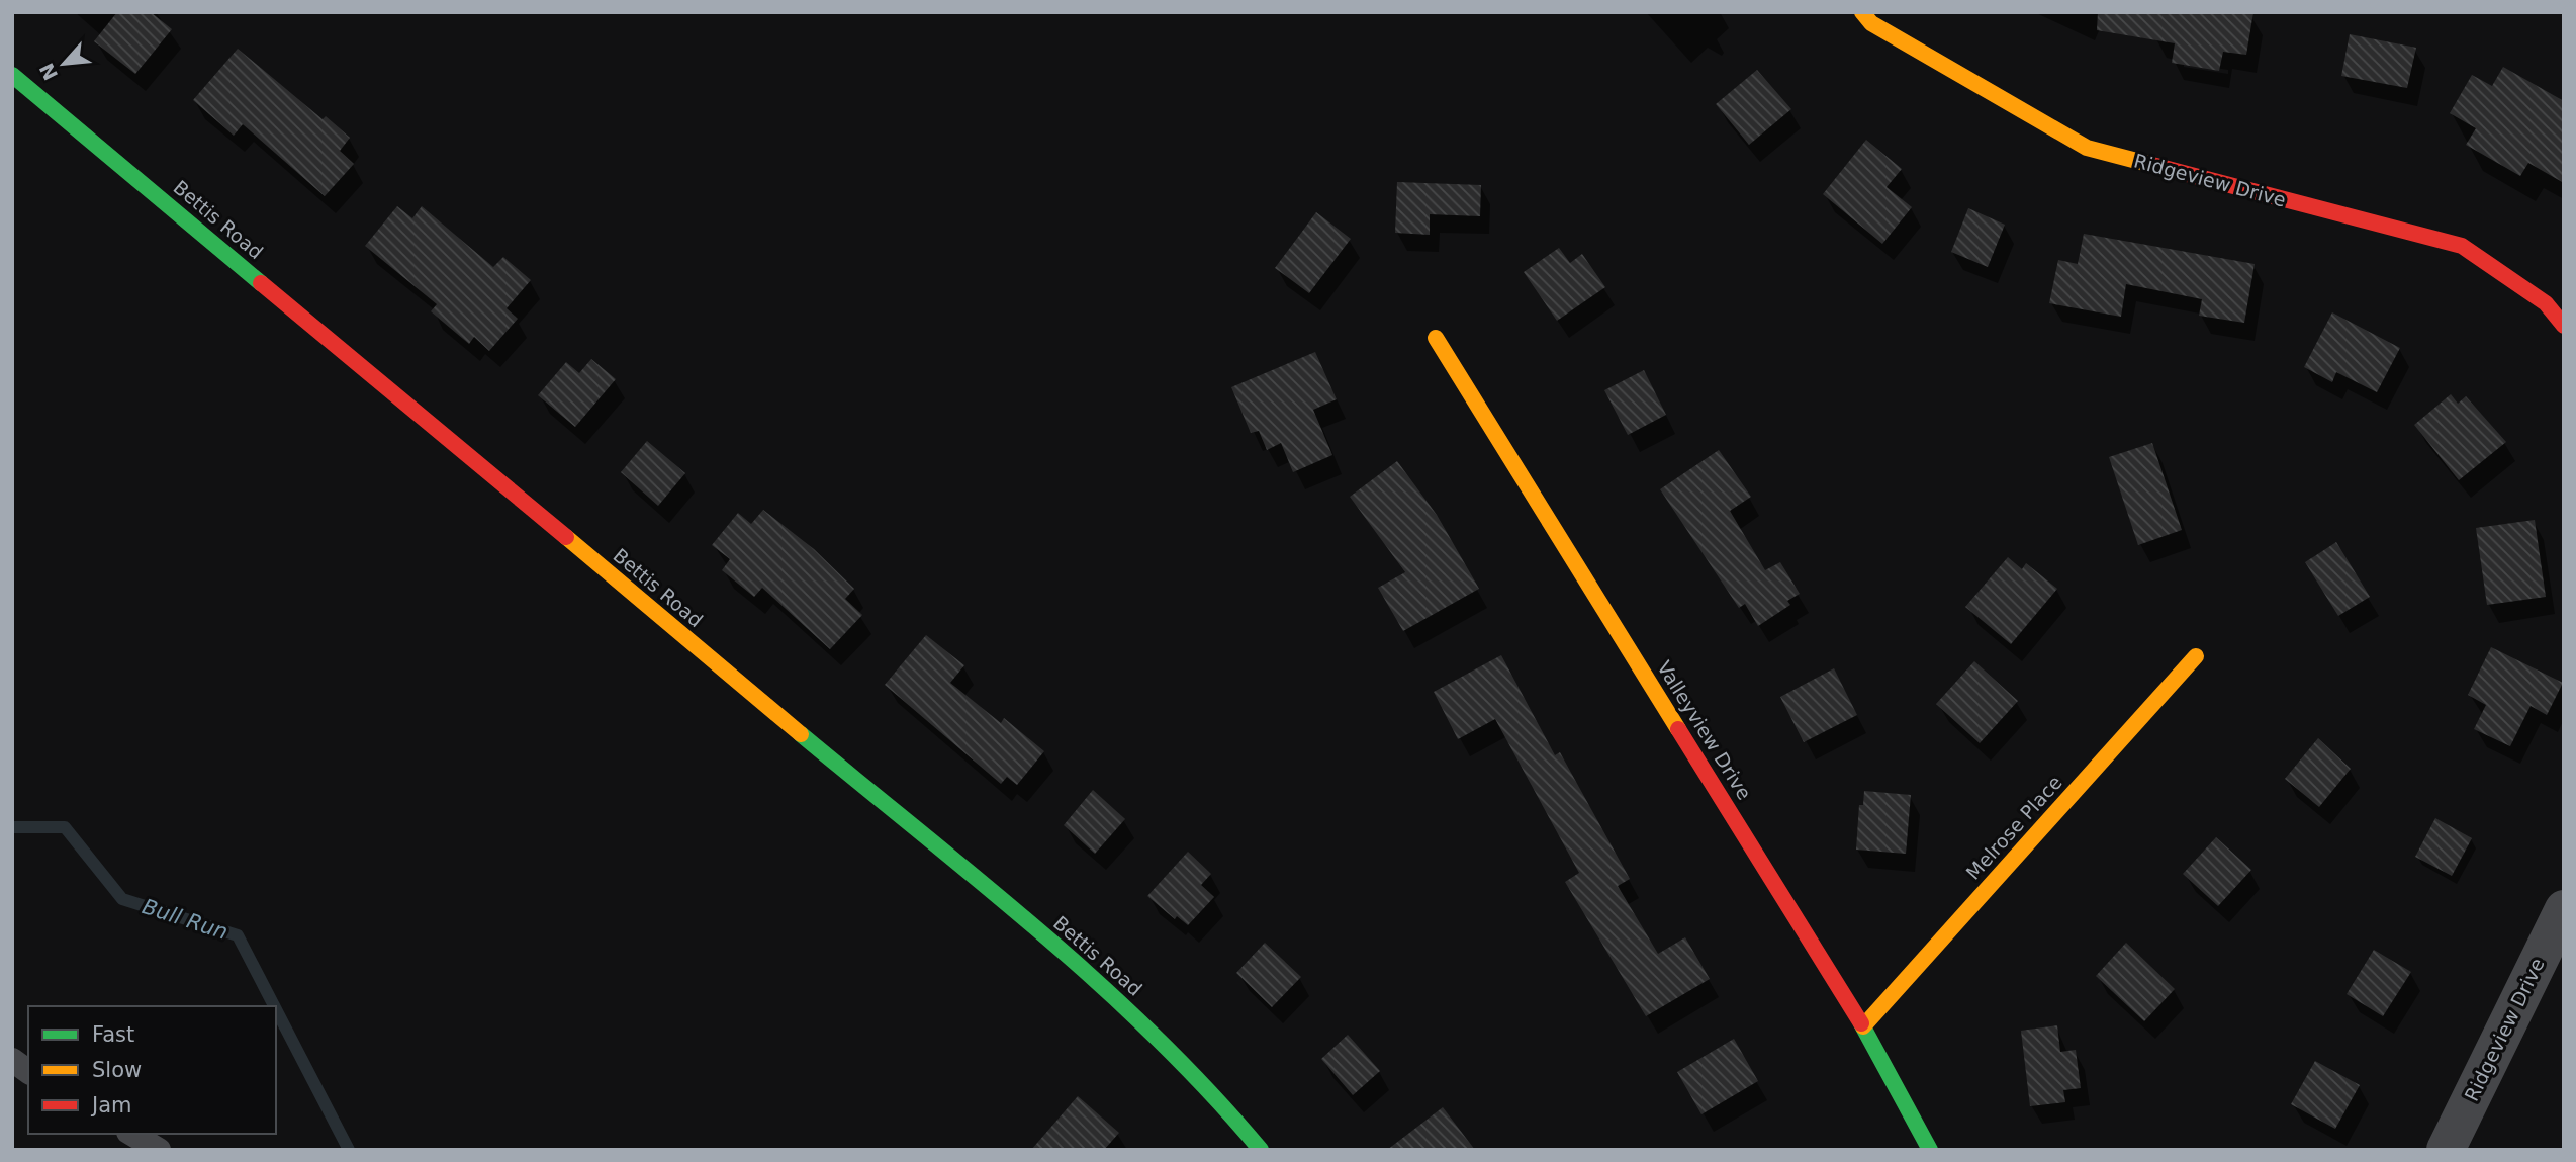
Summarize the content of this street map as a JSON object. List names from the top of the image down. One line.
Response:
{"streets":{"street":["Ridgeview Drive","Bettis Road","Valleyview Drive","Melrose Place"]},"crossings":[["Valleyview Drive","Melrose Place"]],"water":["Bull Run"],"legend":["Fast","Slow","Jam"],"north":"bottom left"}
